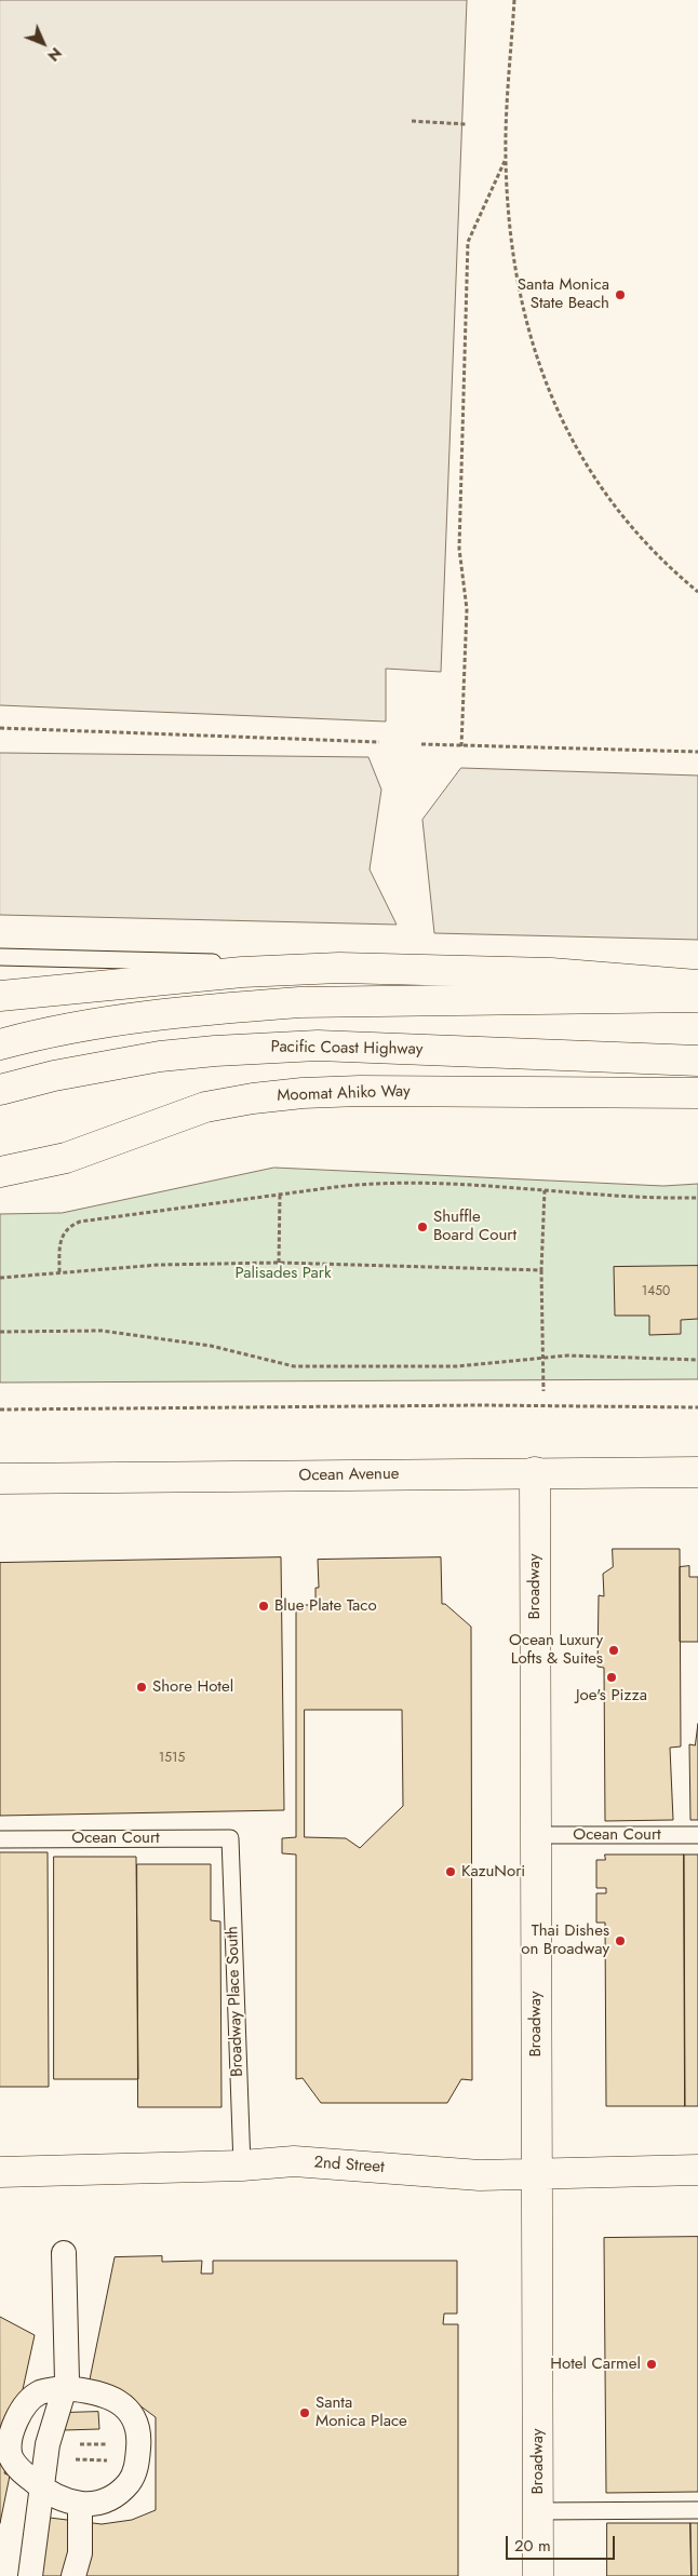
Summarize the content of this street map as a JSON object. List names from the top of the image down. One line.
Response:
{"streets":{"main road":["Pacific Coast Highway","Moomat Ahiko Way","Ocean Avenue","Broadway","2nd Street"],"lane":["Ocean Court","Broadway Place South"]},"crossings":[["Ocean Avenue","Broadway"],["Broadway","Ocean Court"],["Broadway","2nd Street"],["Ocean Court","Broadway Place South"],["Broadway Place South","2nd Street"]],"parks":["Palisades Park"],"places":["Santa Monica State Beach","Shuffle Board Court","Blue Plate Taco","Ocean Luxury Lofts & Suites","Joe's Pizza","Shore Hotel","KazuNori","Thai Dishes on Broadway","Hotel Carmel","Santa Monica Place"],"house_numbers":["1450","1515"],"scale_bar":"20 m","north":"bottom right"}
